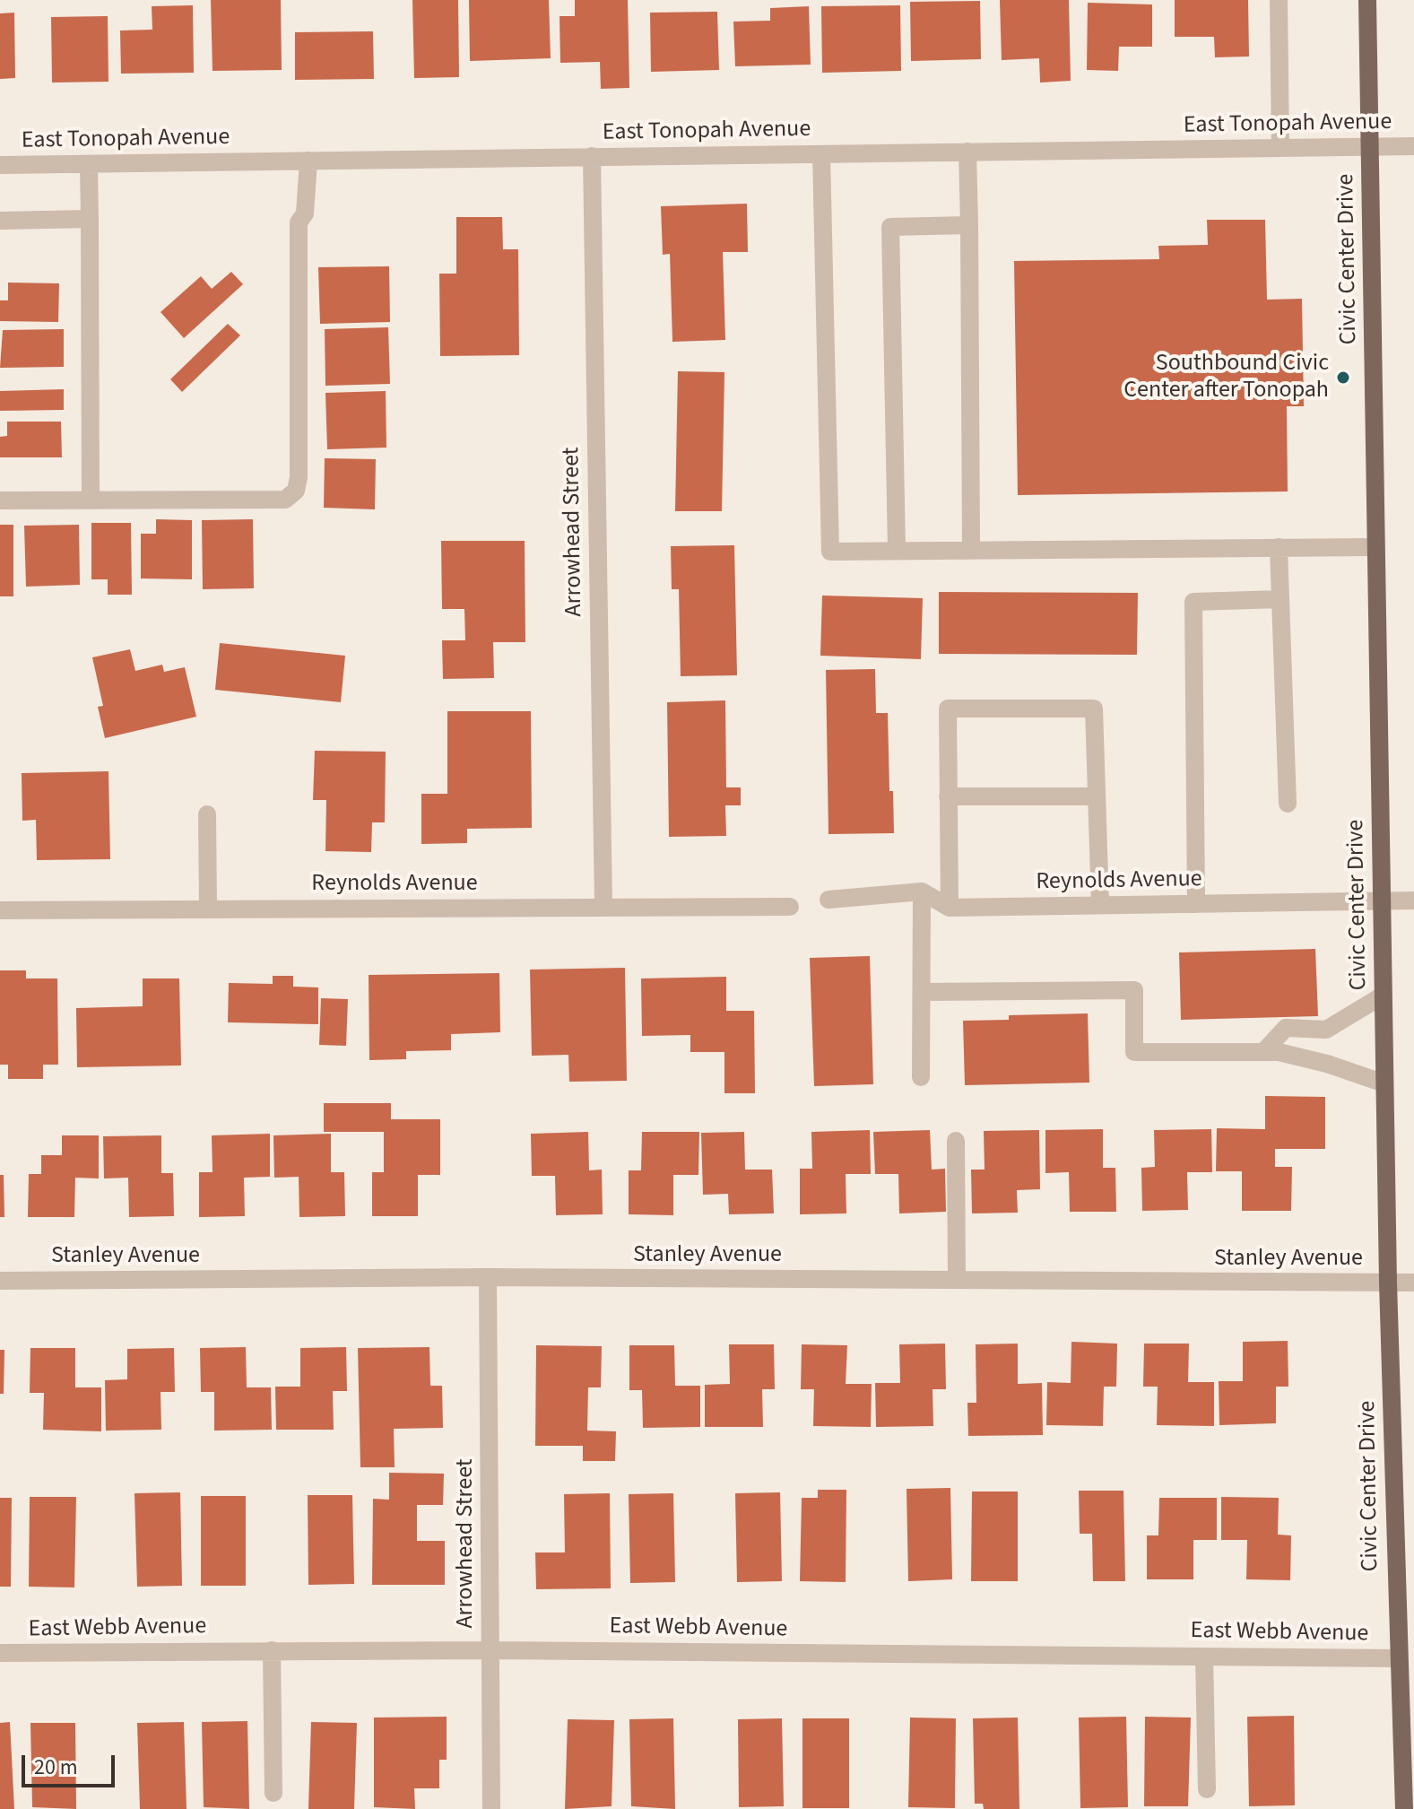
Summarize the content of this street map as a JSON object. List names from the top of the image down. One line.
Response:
{"streets":{"main road":["Civic Center Drive"],"street":["East Tonopah Avenue","Arrowhead Street","Reynolds Avenue","Stanley Avenue","East Webb Avenue"]},"crossings":[["East Tonopah Avenue","Civic Center Drive"],["East Tonopah Avenue","Arrowhead Street"],["Civic Center Drive","Reynolds Avenue"],["Civic Center Drive","Stanley Avenue"],["Civic Center Drive","East Webb Avenue"],["Arrowhead Street","Reynolds Avenue"],["Arrowhead Street","Stanley Avenue"],["Arrowhead Street","East Webb Avenue"]],"places":["Southbound Civic Center after Tonopah"],"scale_bar":"20 m"}
